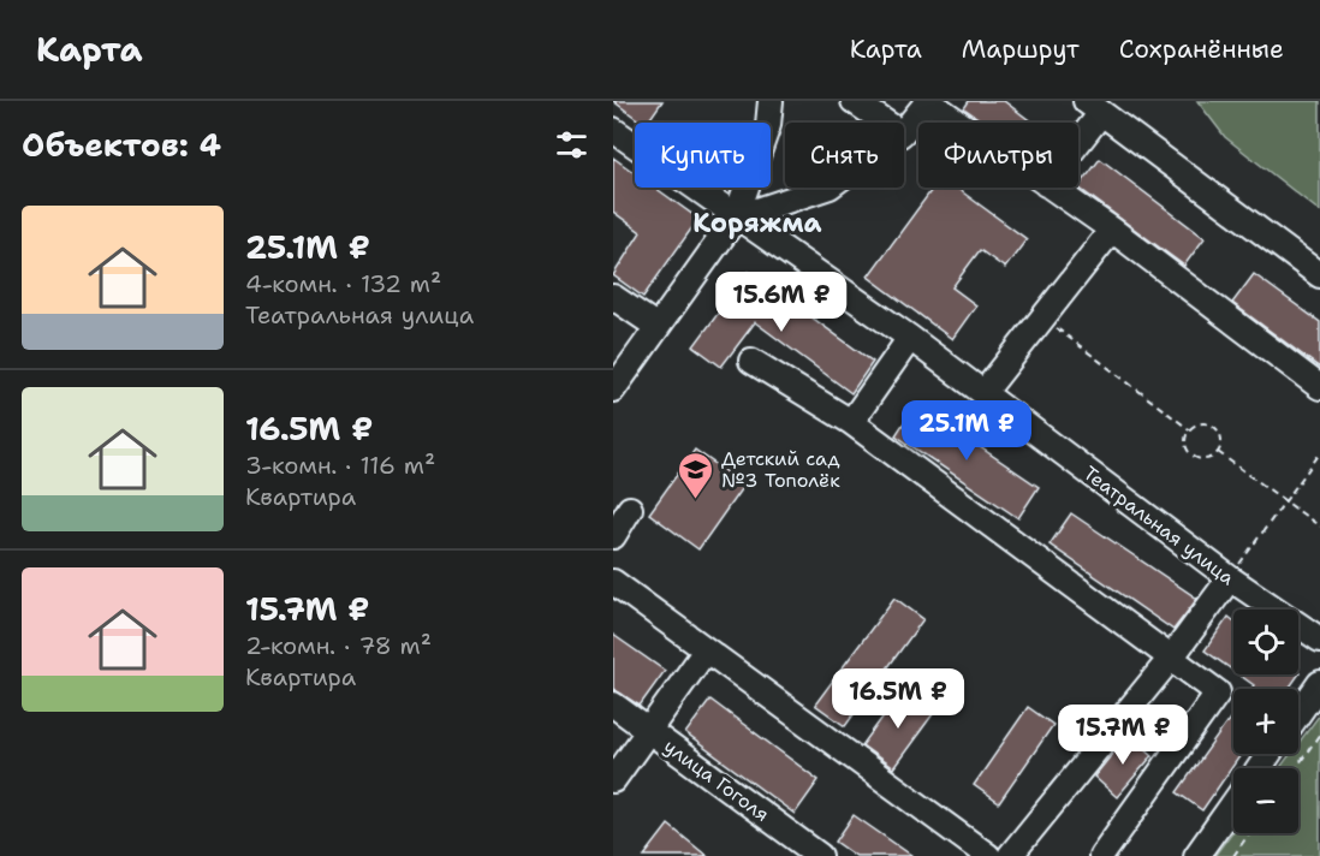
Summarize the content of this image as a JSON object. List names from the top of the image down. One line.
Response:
{"streets":{"street":["Театральная улица","улица Гоголя"]},"districts":["Коряжма"],"places":{"school or university":["Детский сад №3 Тополёк"]},"page":{"header":"Карта","nav":["Карта","Маршрут","Сохранённые"],"heading":"Объектов: 4","chip":["Купить","Снять","Фильтры"],"list":[{"name":"25.1M ₽","note":"4-комн. · 132 m² · Театральная улица"},{"name":"16.5M ₽","note":"3-комн. · 116 m² · Квартира"},{"name":"15.7M ₽","note":"2-комн. · 78 m² · Квартира"}],"price":["15.6M ₽","25.1M ₽","16.5M ₽","15.7M ₽"],"map_buttons":["+","−"]}}
